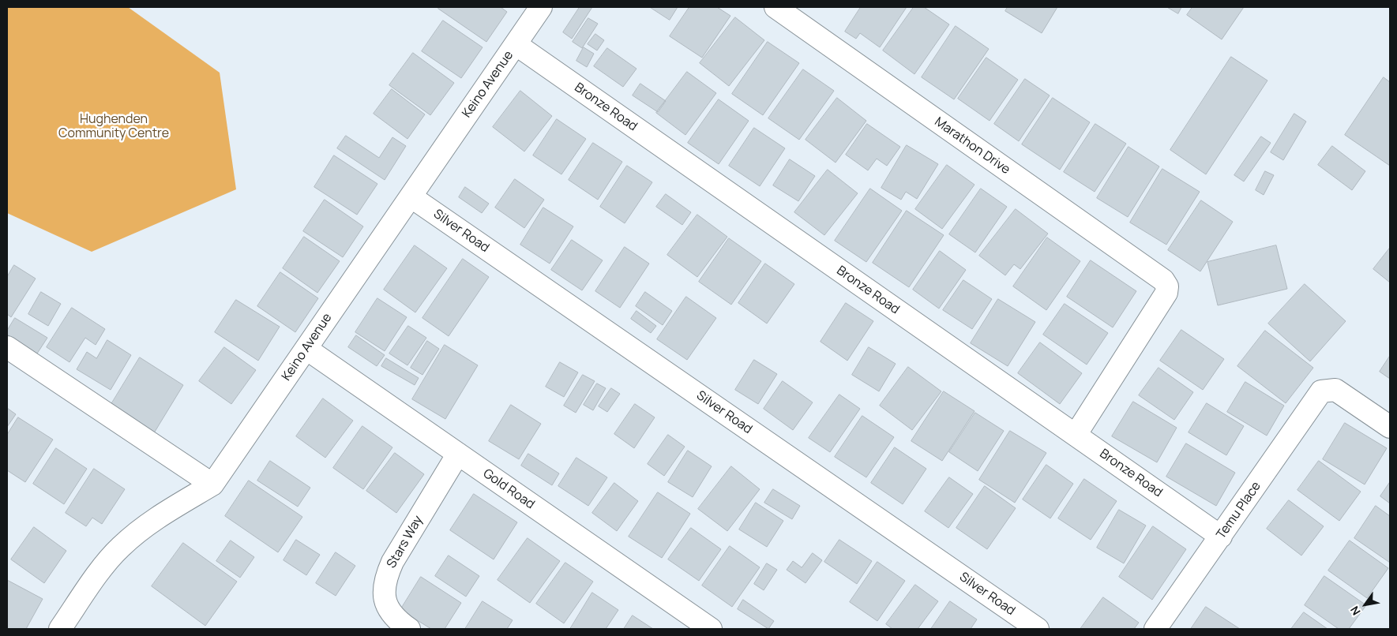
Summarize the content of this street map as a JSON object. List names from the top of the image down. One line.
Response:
{"streets":{"street":["Keino Avenue","Bronze Road","Marathon Drive","Silver Road","Gold Road","Temu Place","Stars Way"]},"crossings":[["Keino Avenue","Bronze Road"],["Keino Avenue","Silver Road"],["Keino Avenue","Gold Road"],["Bronze Road","Marathon Drive"],["Bronze Road","Temu Place"],["Gold Road","Stars Way"]],"parks":["Hughenden Community Centre"],"north":"bottom left"}
